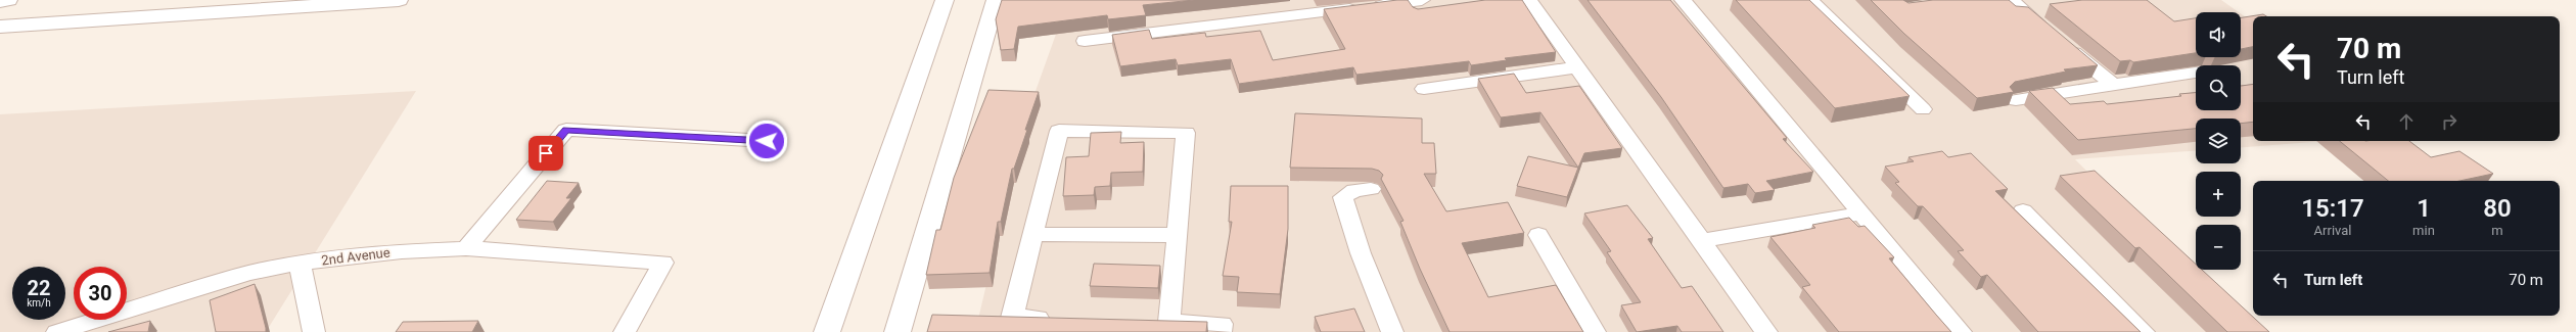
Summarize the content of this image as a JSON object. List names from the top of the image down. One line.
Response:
{"streets":{"street":["2nd Avenue"]},"page":{"map_buttons":["+","−"],"turn":["70 m","Turn left"],"eta":["15:17","Arrival","1","min","80","m"],"list":[{"name":"Turn left","value":"70 m"}],"speed":"22 km/h","limit":"30"}}
